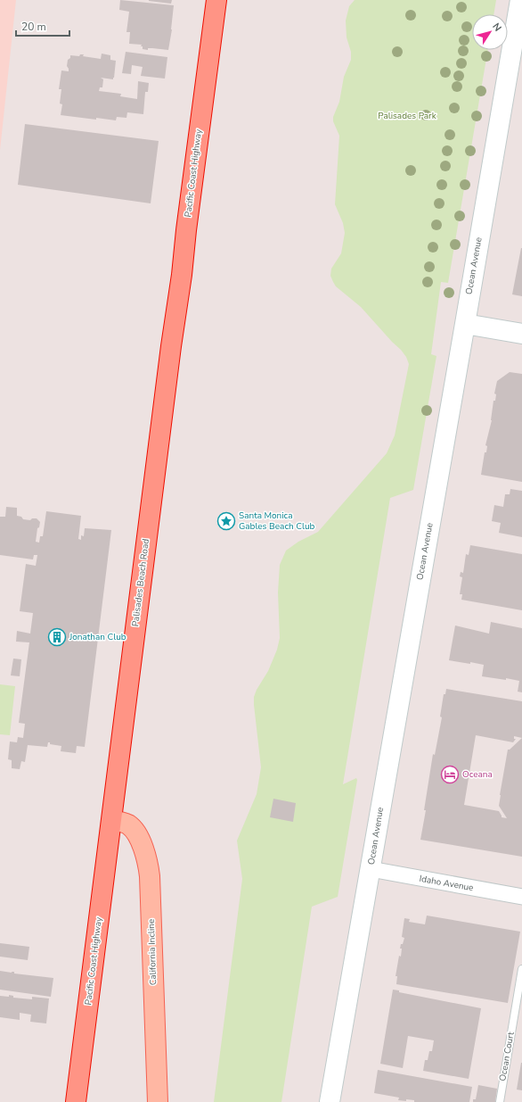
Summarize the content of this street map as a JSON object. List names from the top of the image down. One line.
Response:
{"streets":{"highway":["Pacific Coast Highway","Palisades Beach Road"],"main road":["Ocean Avenue","California Incline"],"street":["Idaho Avenue"],"lane":["Ocean Court"]},"crossings":[["Pacific Coast Highway","Palisades Beach Road"],["Pacific Coast Highway","California Incline"],["Ocean Avenue","Idaho Avenue"],["Palisades Beach Road","California Incline"]],"parks":["Palisades Park"],"places":{"place":["Santa Monica Gables Beach Club"],"building":["Jonathan Club"],"hotel":["Oceana"]},"scale_bar":"20 m","north":"top right"}
